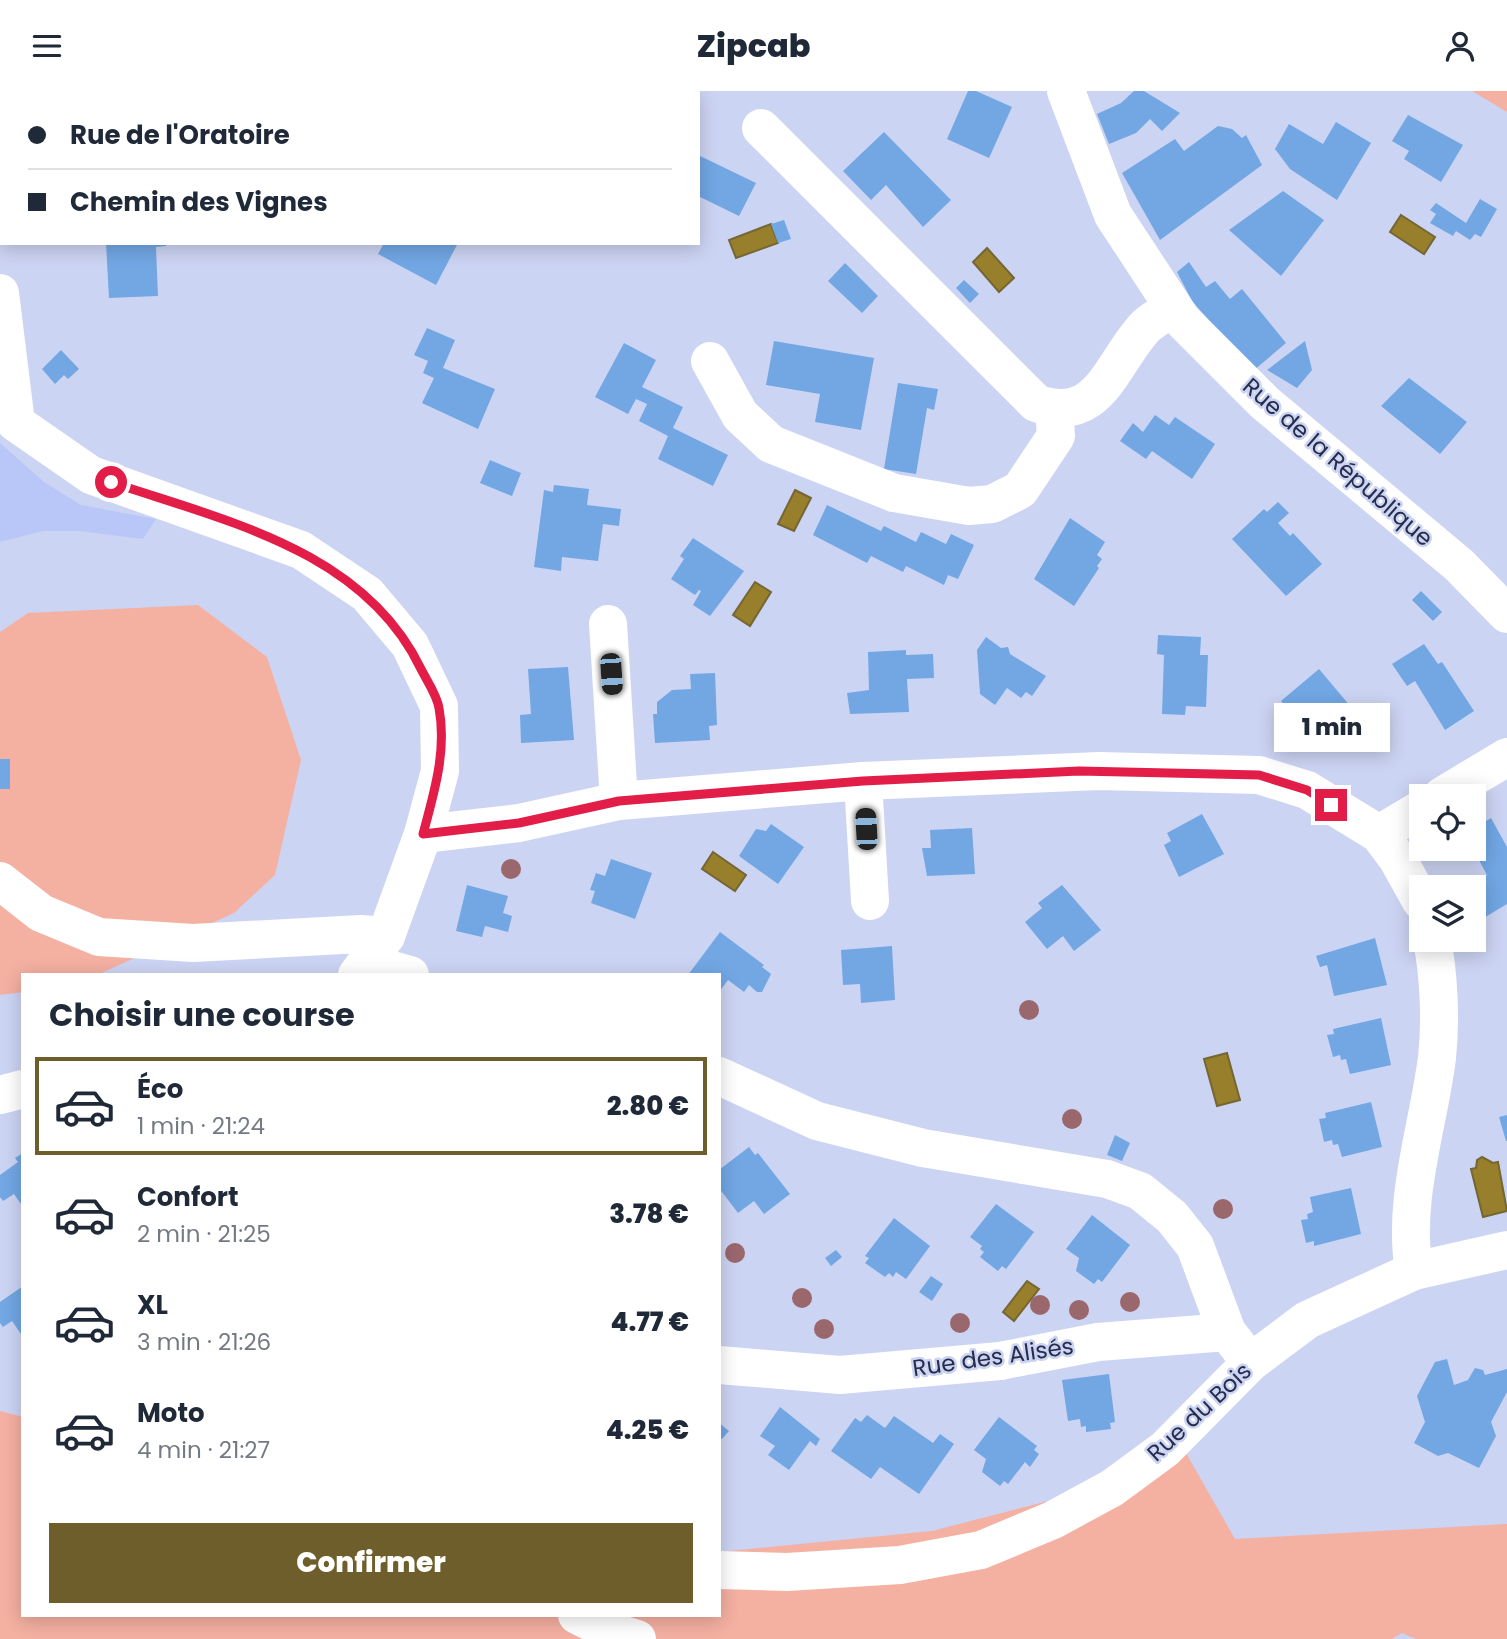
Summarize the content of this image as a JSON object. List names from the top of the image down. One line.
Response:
{"streets":{"street":["Rue de la République","Rue des Alisés","Rue du Bois"]},"page":{"header":"Zipcab","banner":["Rue de l'Oratoire","Chemin des Vignes"],"bubble":"1 min","heading":"Choisir une course","list":[{"name":"Éco","note":"1 min · 21:24","value":"2.80 €"},{"name":"Confort","note":"2 min · 21:25","value":"3.78 €"},{"name":"XL","note":"3 min · 21:26","value":"4.77 €"},{"name":"Moto","note":"4 min · 21:27","value":"4.25 €"}],"buttons":"Confirmer"}}
